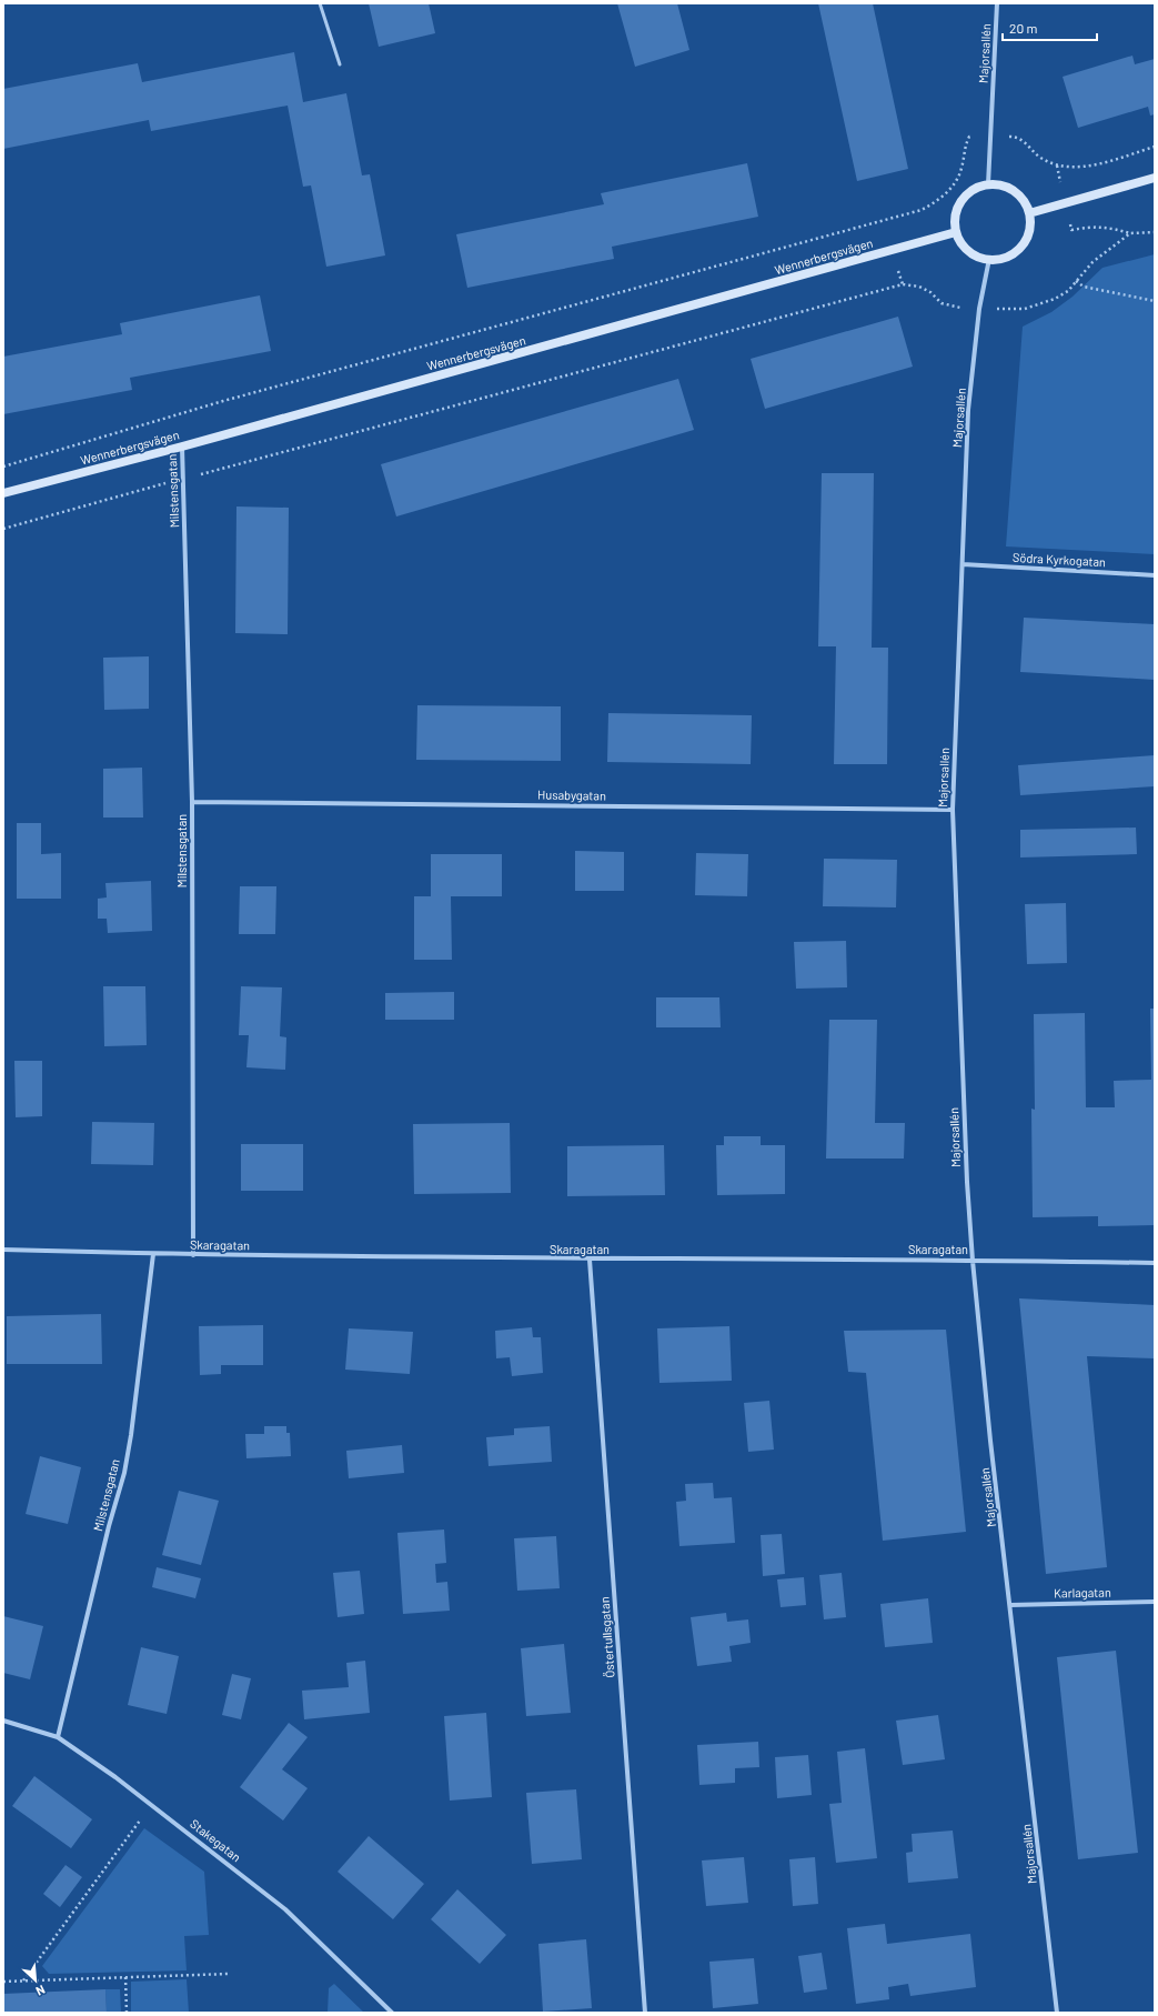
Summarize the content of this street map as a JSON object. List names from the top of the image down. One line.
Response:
{"streets":{"main road":["Wennerbergsvägen"],"street":["Majorsallén","Milstensgatan","Södra Kyrkogatan","Husabygatan","Skaragatan","Karlagatan","Östertullsgatan","Stakegatan"]},"crossings":[["Majorsallén","Wennerbergsvägen"],["Majorsallén","Södra Kyrkogatan"],["Majorsallén","Husabygatan"],["Majorsallén","Skaragatan"],["Majorsallén","Karlagatan"],["Wennerbergsvägen","Milstensgatan"],["Milstensgatan","Husabygatan"],["Milstensgatan","Skaragatan"],["Milstensgatan","Stakegatan"],["Skaragatan","Östertullsgatan"]],"scale_bar":"20 m","north":"bottom right"}
